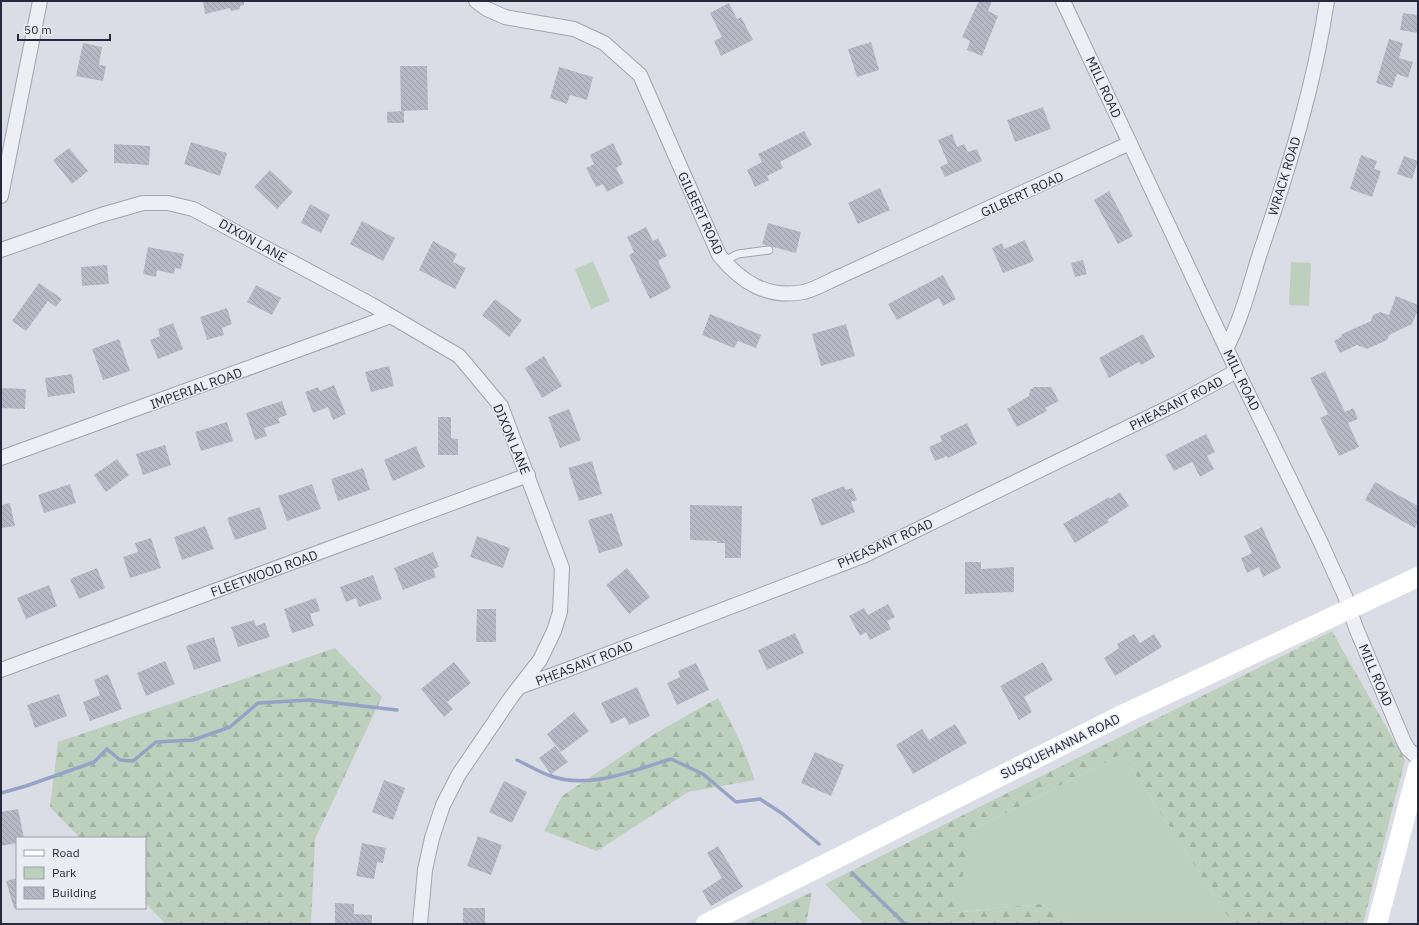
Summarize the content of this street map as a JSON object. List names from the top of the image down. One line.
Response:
{"streets":{"main road":["SUSQUEHANNA ROAD"],"street":["MILL ROAD","WRACK ROAD","GILBERT ROAD","DIXON LANE","IMPERIAL ROAD","PHEASANT ROAD","FLEETWOOD ROAD"]},"crossings":[["MILL ROAD","WRACK ROAD"],["MILL ROAD","GILBERT ROAD"],["MILL ROAD","PHEASANT ROAD"],["MILL ROAD","SUSQUEHANNA ROAD"],["DIXON LANE","IMPERIAL ROAD"],["DIXON LANE","PHEASANT ROAD"],["DIXON LANE","FLEETWOOD ROAD"]],"legend":["Road","Park","Building"],"scale_bar":"50 m"}
